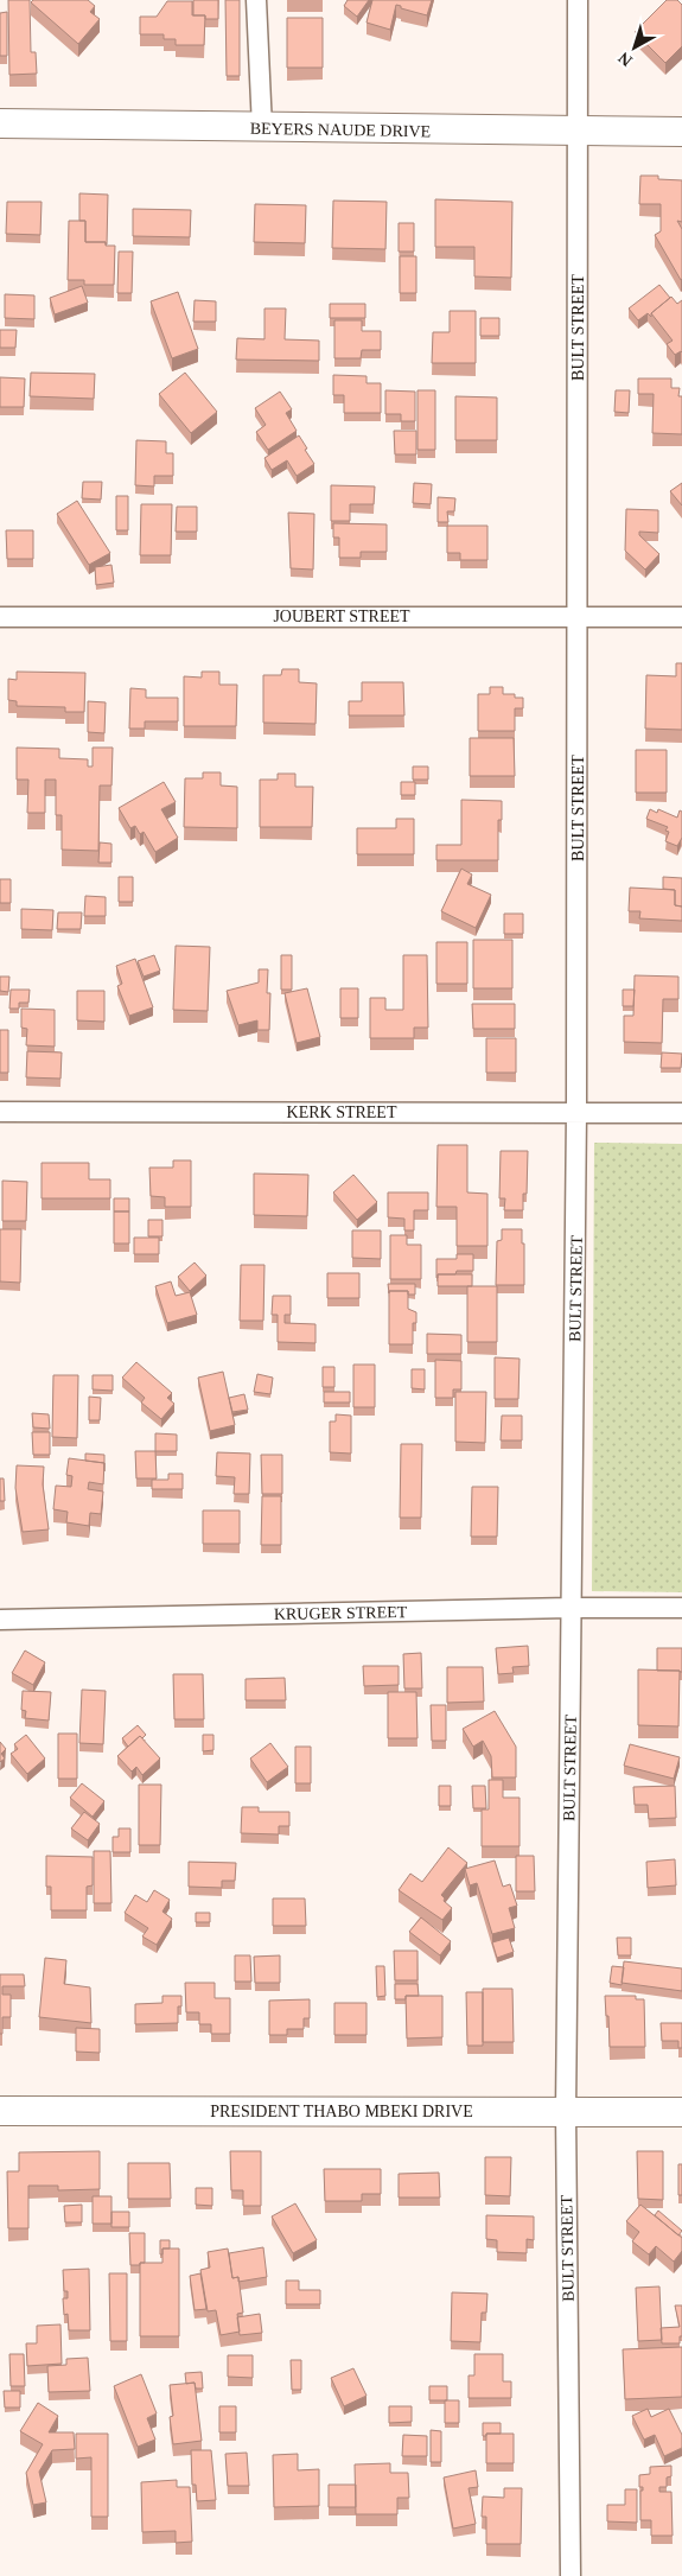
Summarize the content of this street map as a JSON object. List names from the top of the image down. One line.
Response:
{"streets":{"street":["BEYERS NAUDE DRIVE","BULT STREET","JOUBERT STREET","KERK STREET","KRUGER STREET","PRESIDENT THABO MBEKI DRIVE"]},"crossings":[["BEYERS NAUDE DRIVE","BULT STREET"],["BULT STREET","JOUBERT STREET"],["BULT STREET","KERK STREET"],["BULT STREET","KRUGER STREET"],["BULT STREET","PRESIDENT THABO MBEKI DRIVE"]],"north":"bottom left"}
